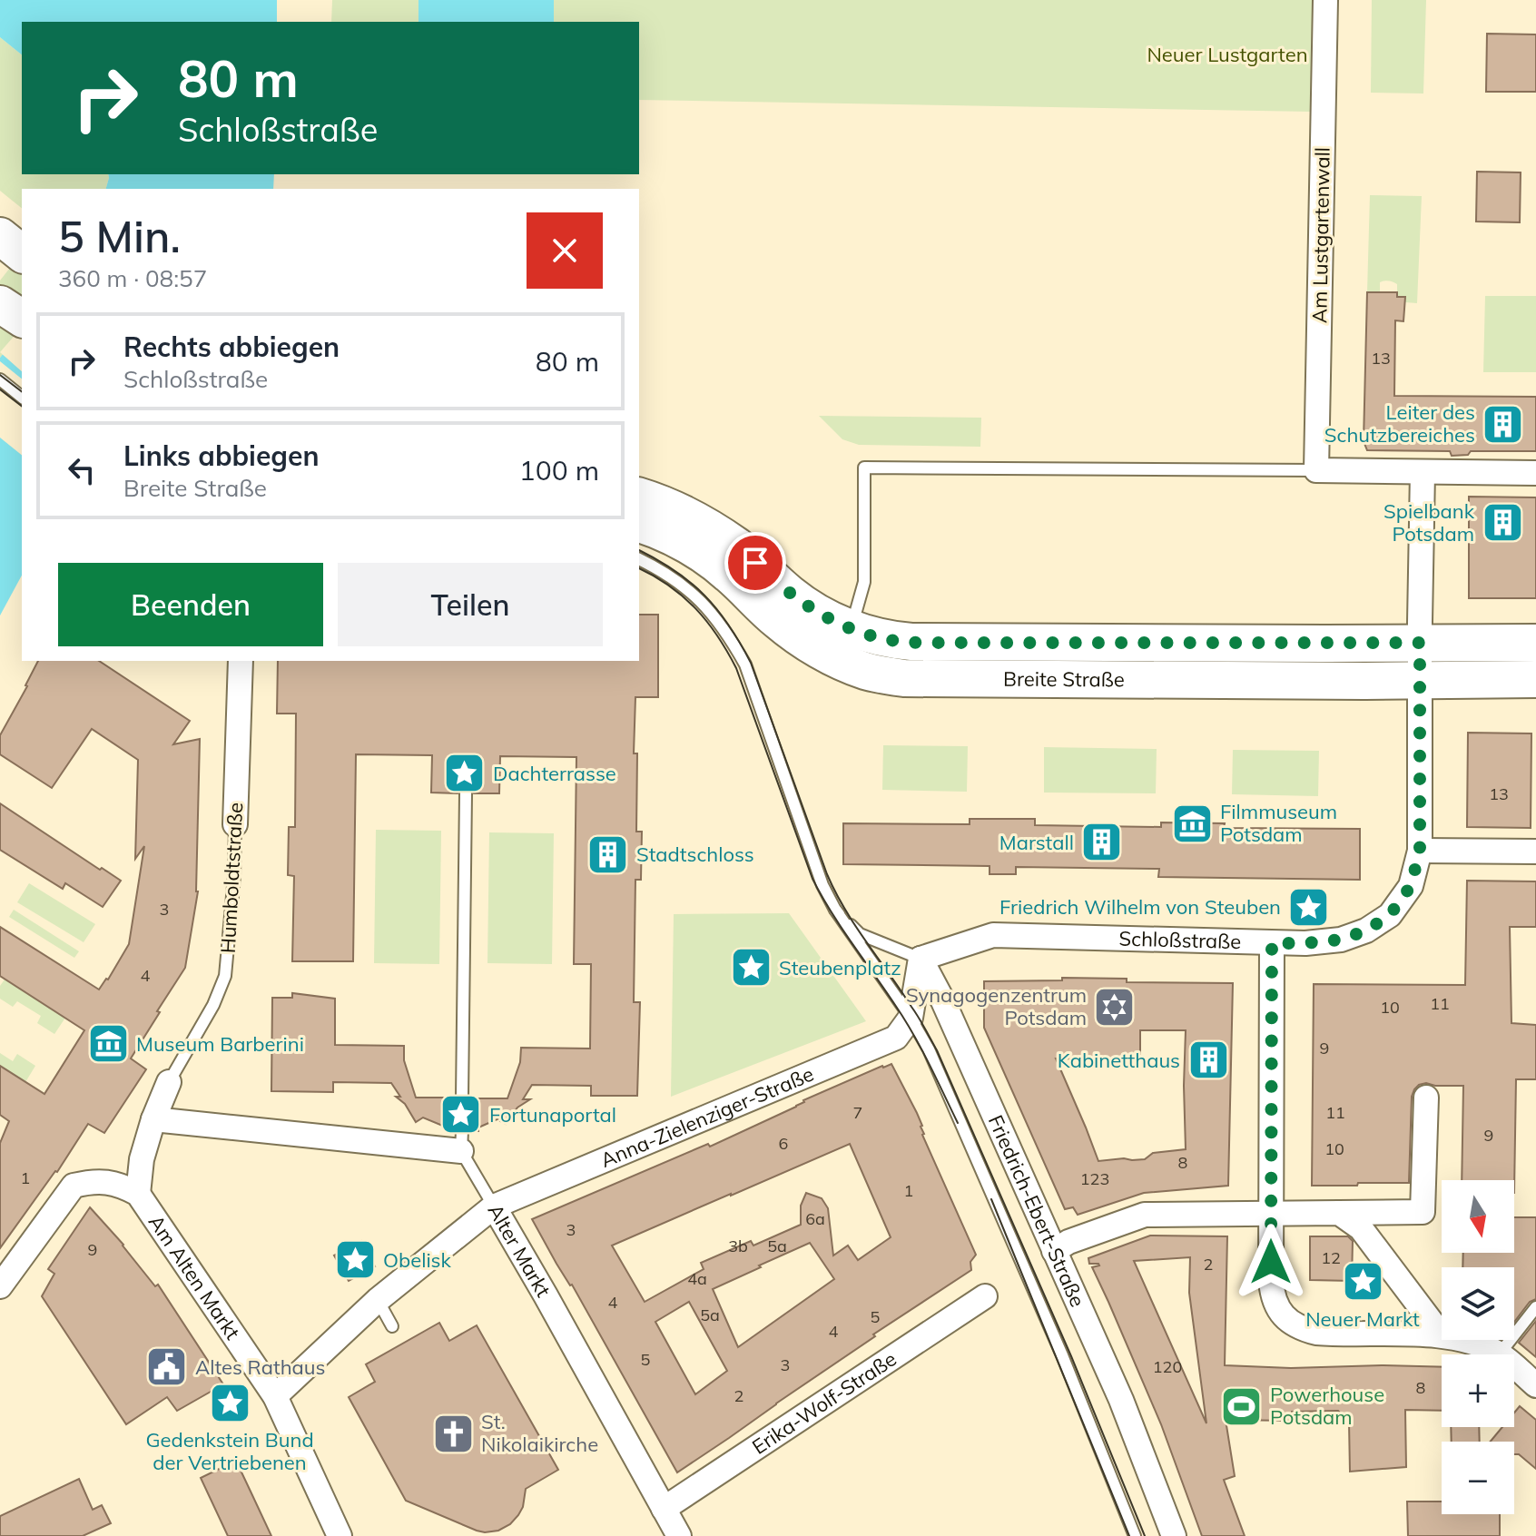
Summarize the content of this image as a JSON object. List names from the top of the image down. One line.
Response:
{"streets":{"main road":["Breite Straße"],"street":["Am Lustgartenwall","Humboldtstraße","Schloßstraße","Anna-Zielenziger-Straße","Friedrich-Ebert-Straße","Alter Markt","Am Alten Markt","Erika-Wolf-Straße"]},"crossings":[["Breite Straße","Schloßstraße"],["Schloßstraße","Friedrich-Ebert-Straße"],["Anna-Zielenziger-Straße","Friedrich-Ebert-Straße"],["Anna-Zielenziger-Straße","Alter Markt"],["Alter Markt","Am Alten Markt"],["Alter Markt","Erika-Wolf-Straße"]],"parks":["Neuer Lustgarten"],"places":{"building":["Leiter des Schutzbereiches","Spielbank Potsdam","Marstall","Stadtschloss","Kabinetthaus"],"place":["Dachterrasse","Friedrich Wilhelm von Steuben","Steubenplatz","Fortunaportal","Obelisk","Neuer Markt","Gedenkstein Bund der Vertriebenen"],"museum":["Filmmuseum Potsdam","Museum Barberini"],"synagogue":["Synagogenzentrum Potsdam"],"public building":["Altes Rathaus"],"sports":["Powerhouse Potsdam"],"church":["St. Nikolaikirche"]},"house_numbers":["13","13","3","4","11","10","9","7","11","9","6","10","8","1","123","1","6a","3","3b","5a","9","12","2","4a","4","5a","5","4","5","3","120","8","2"],"north":"bottom","page":{"turn":["80 m","Schloßstraße"],"heading":["5 Min.","360 m · 08:57"],"list":[{"name":"Rechts abbiegen","note":"Schloßstraße","value":"80 m"},{"name":"Links abbiegen","note":"Breite Straße","value":"100 m"}],"buttons":["Beenden","Teilen"],"map_buttons":["+","−"]}}
